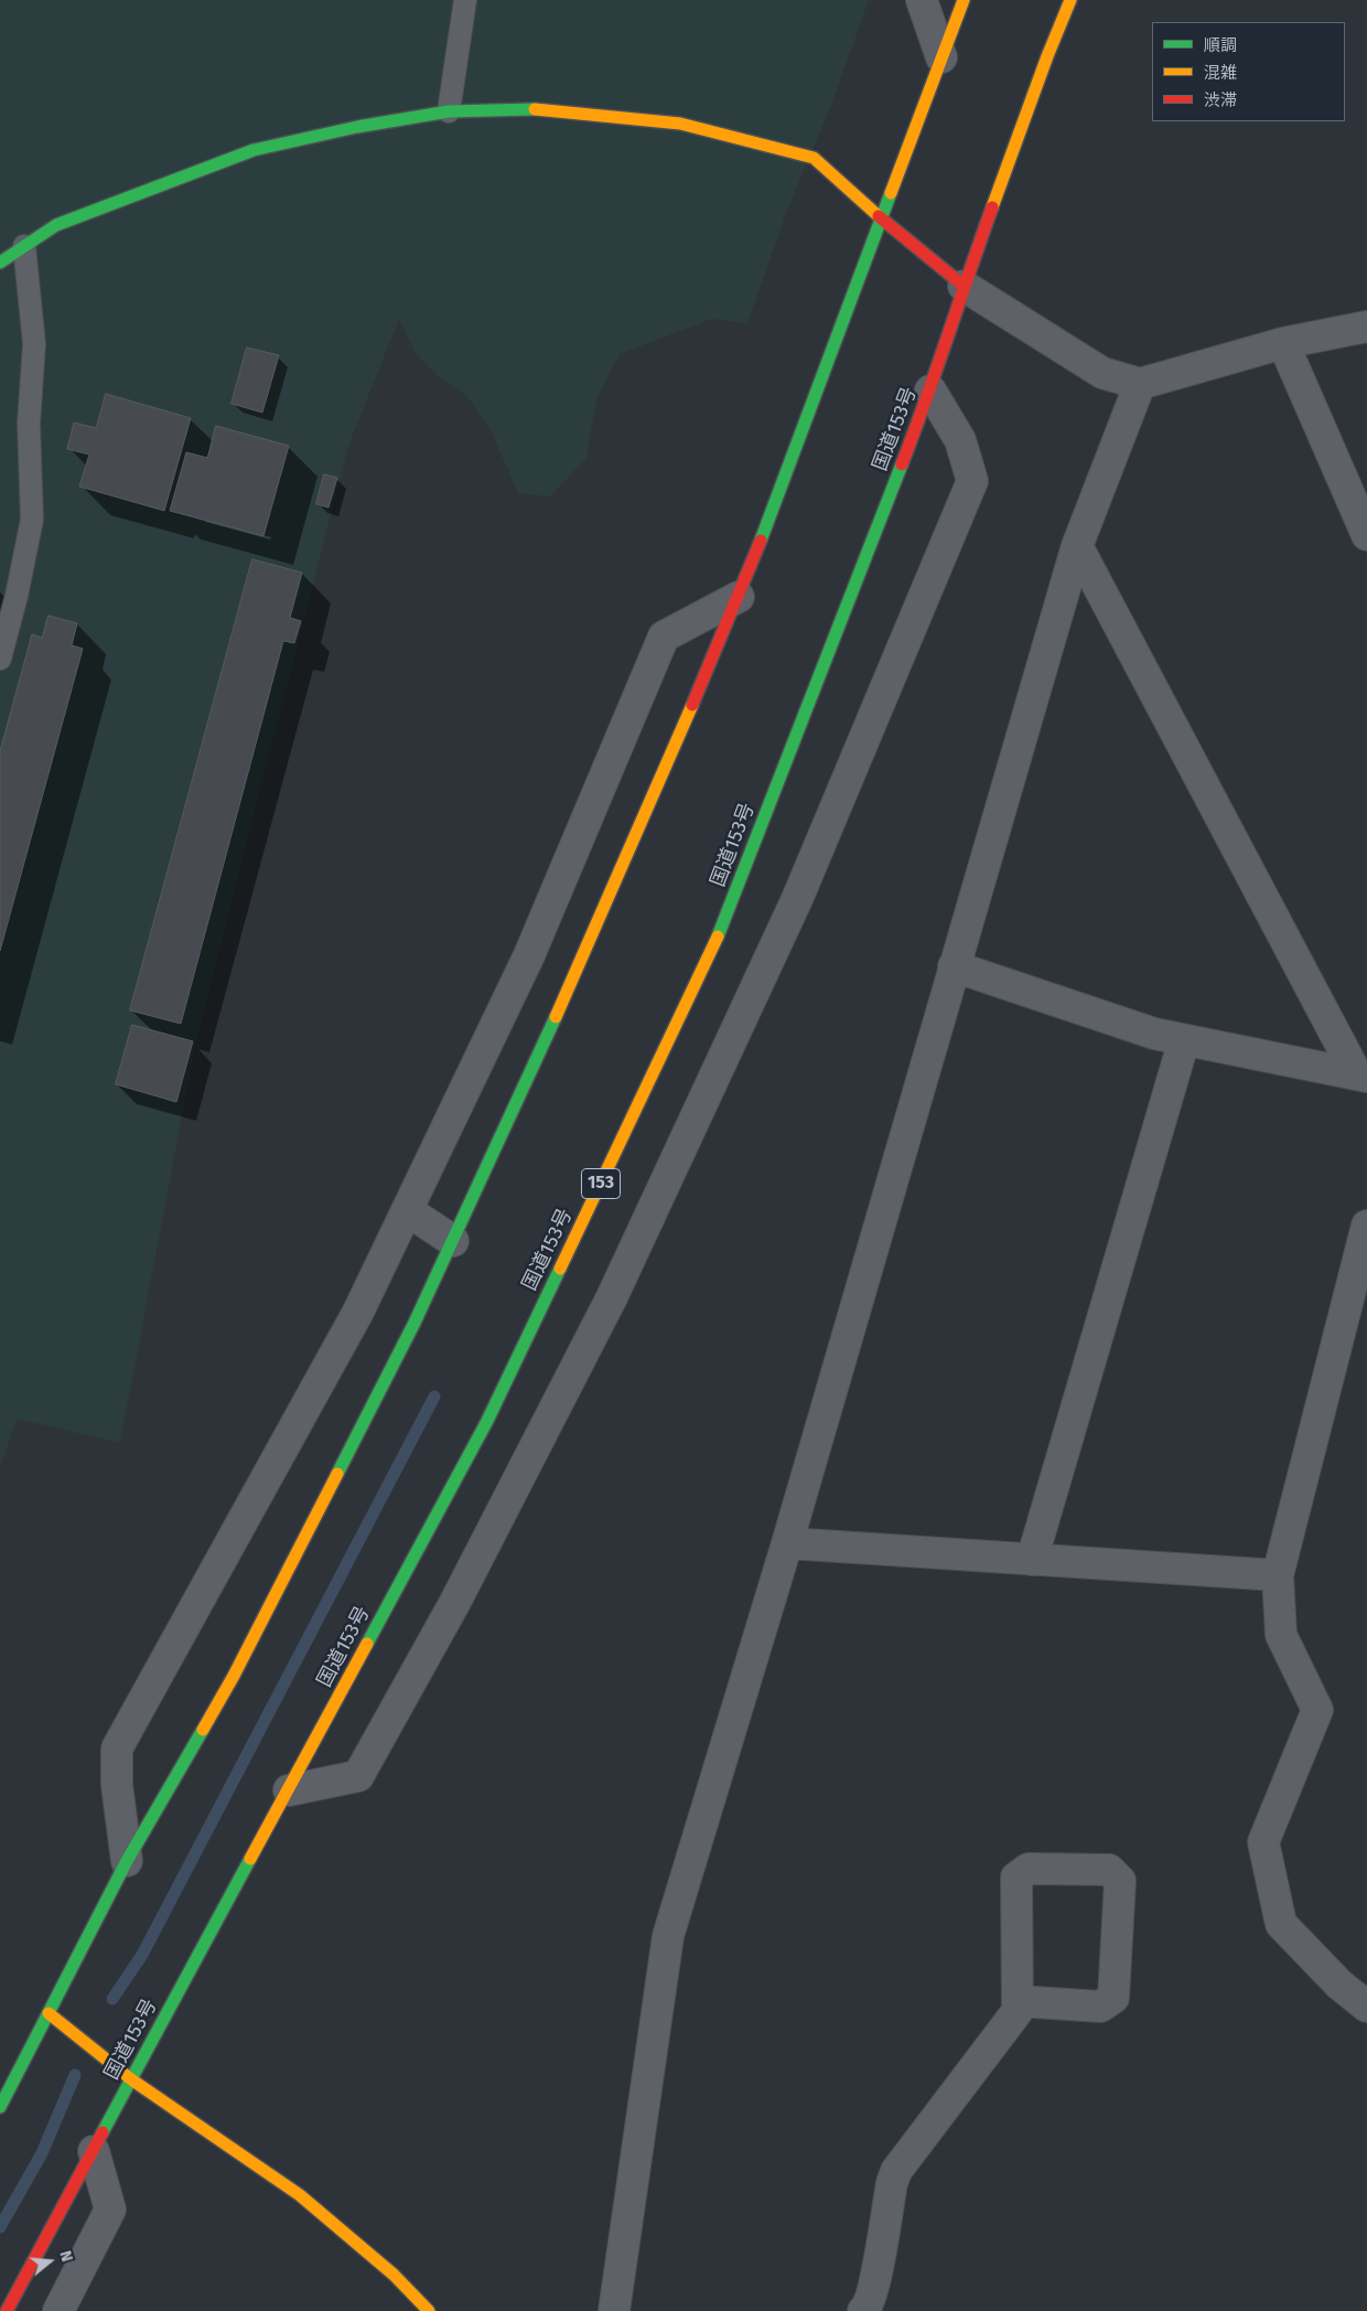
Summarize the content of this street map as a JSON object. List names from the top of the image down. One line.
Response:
{"streets":{"main road":["国道153号","153"]},"legend":["順調","混雑","渋滞"],"north":"right"}
